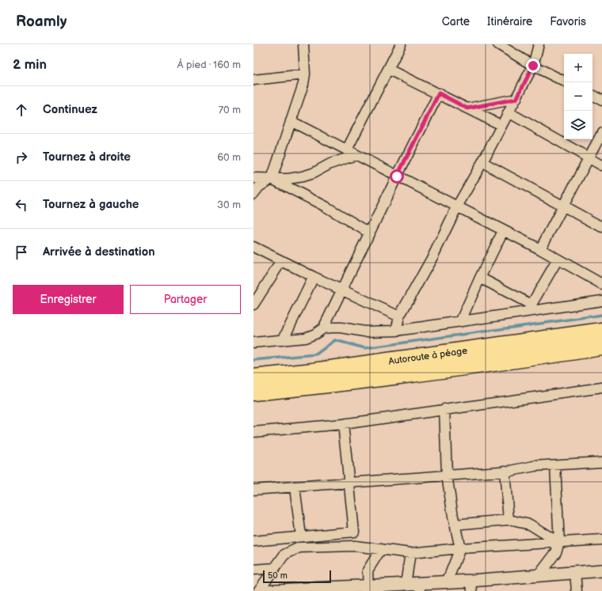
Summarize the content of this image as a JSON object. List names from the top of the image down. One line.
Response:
{"streets":{"highway":["Autoroute à péage"]},"scale_bar":"50 m","page":{"header":"Roamly","nav":["Carte","Itinéraire","Favoris"],"heading":["2 min","À pied · 160 m"],"map_buttons":["+","−"],"list":[["Continuez","70 m"],["Tournez à droite","60 m"],["Tournez à gauche","30 m"],"Arrivée à destination"],"buttons":["Enregistrer","Partager"],"scale":"50 m"}}
